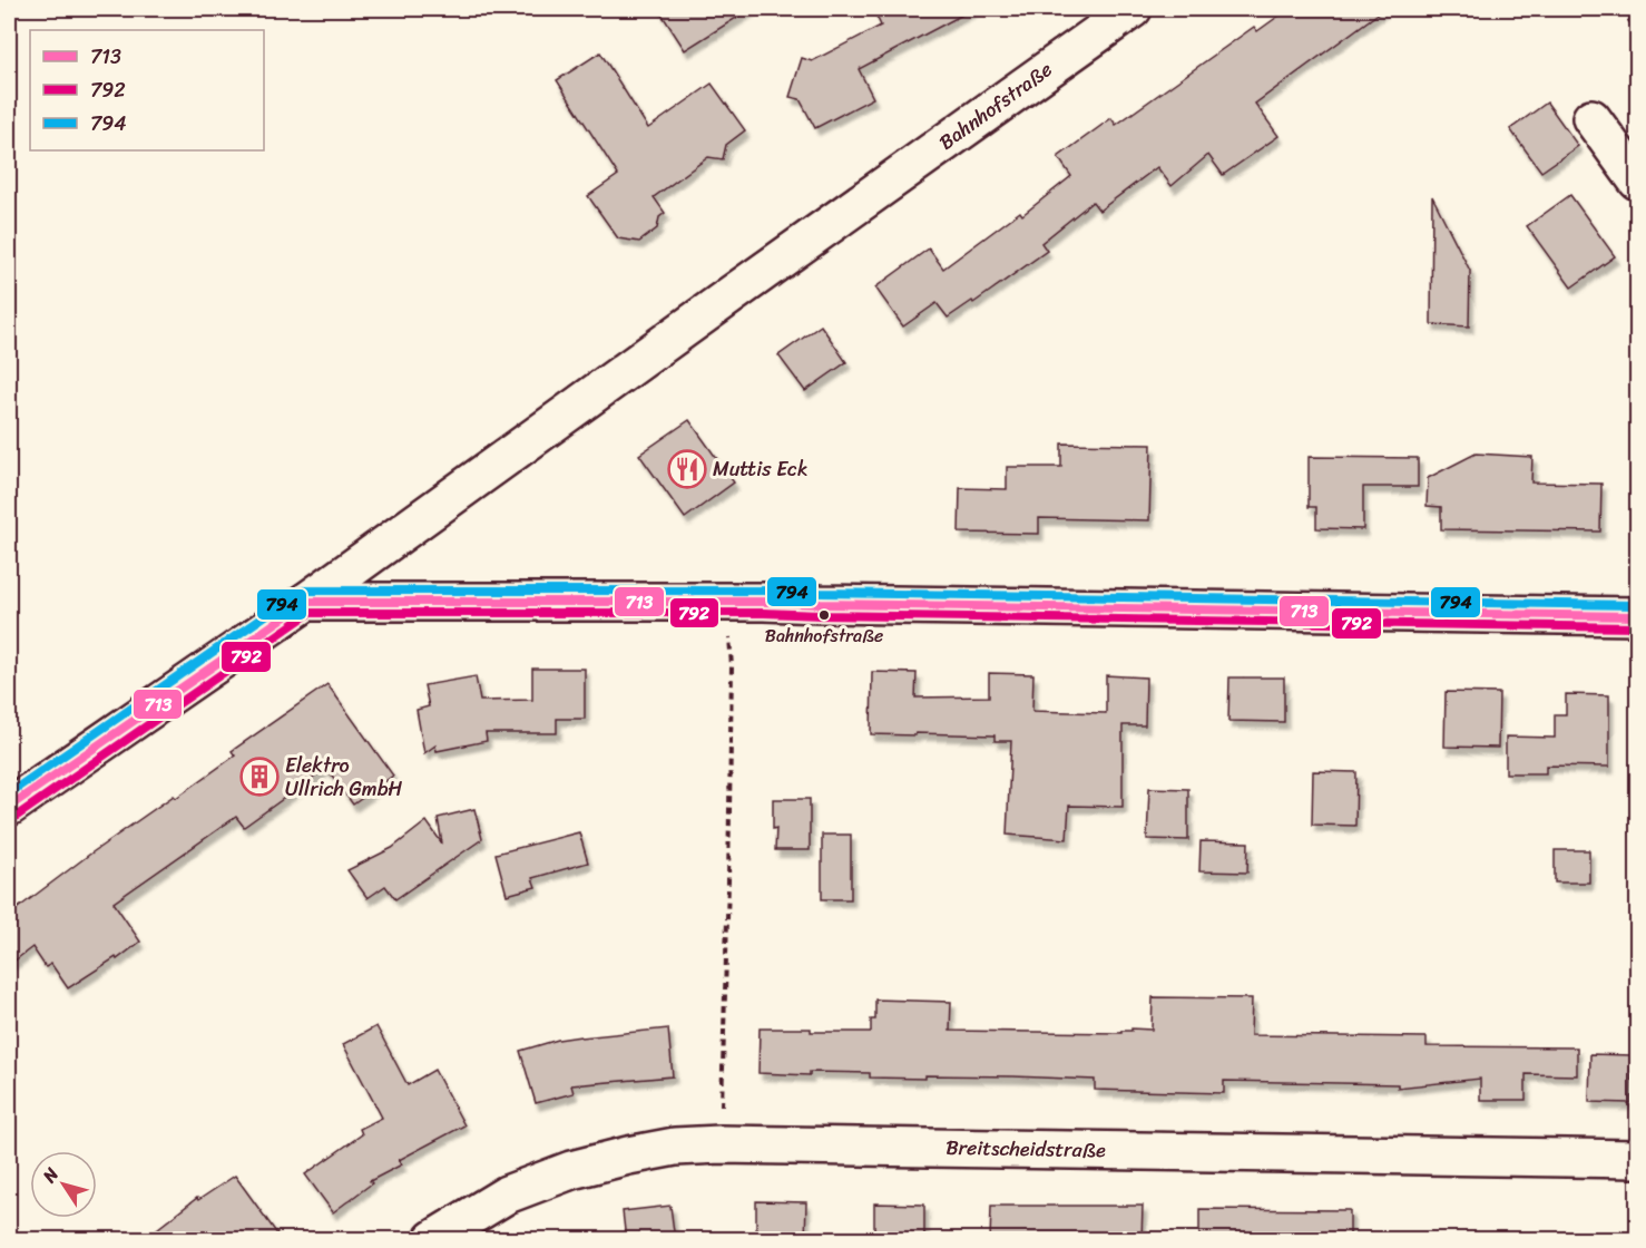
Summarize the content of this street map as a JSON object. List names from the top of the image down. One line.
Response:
{"streets":{"street":["Bahnhofstraße","Breitscheidstraße"]},"places":{"restaurant":["Muttis Eck"],"other":["Bahnhofstraße"],"building":["Elektro Ullrich GmbH"]},"lines":["transit line 794","transit line 713","transit line 792"],"legend":["713","792","794"],"north":"top left"}
